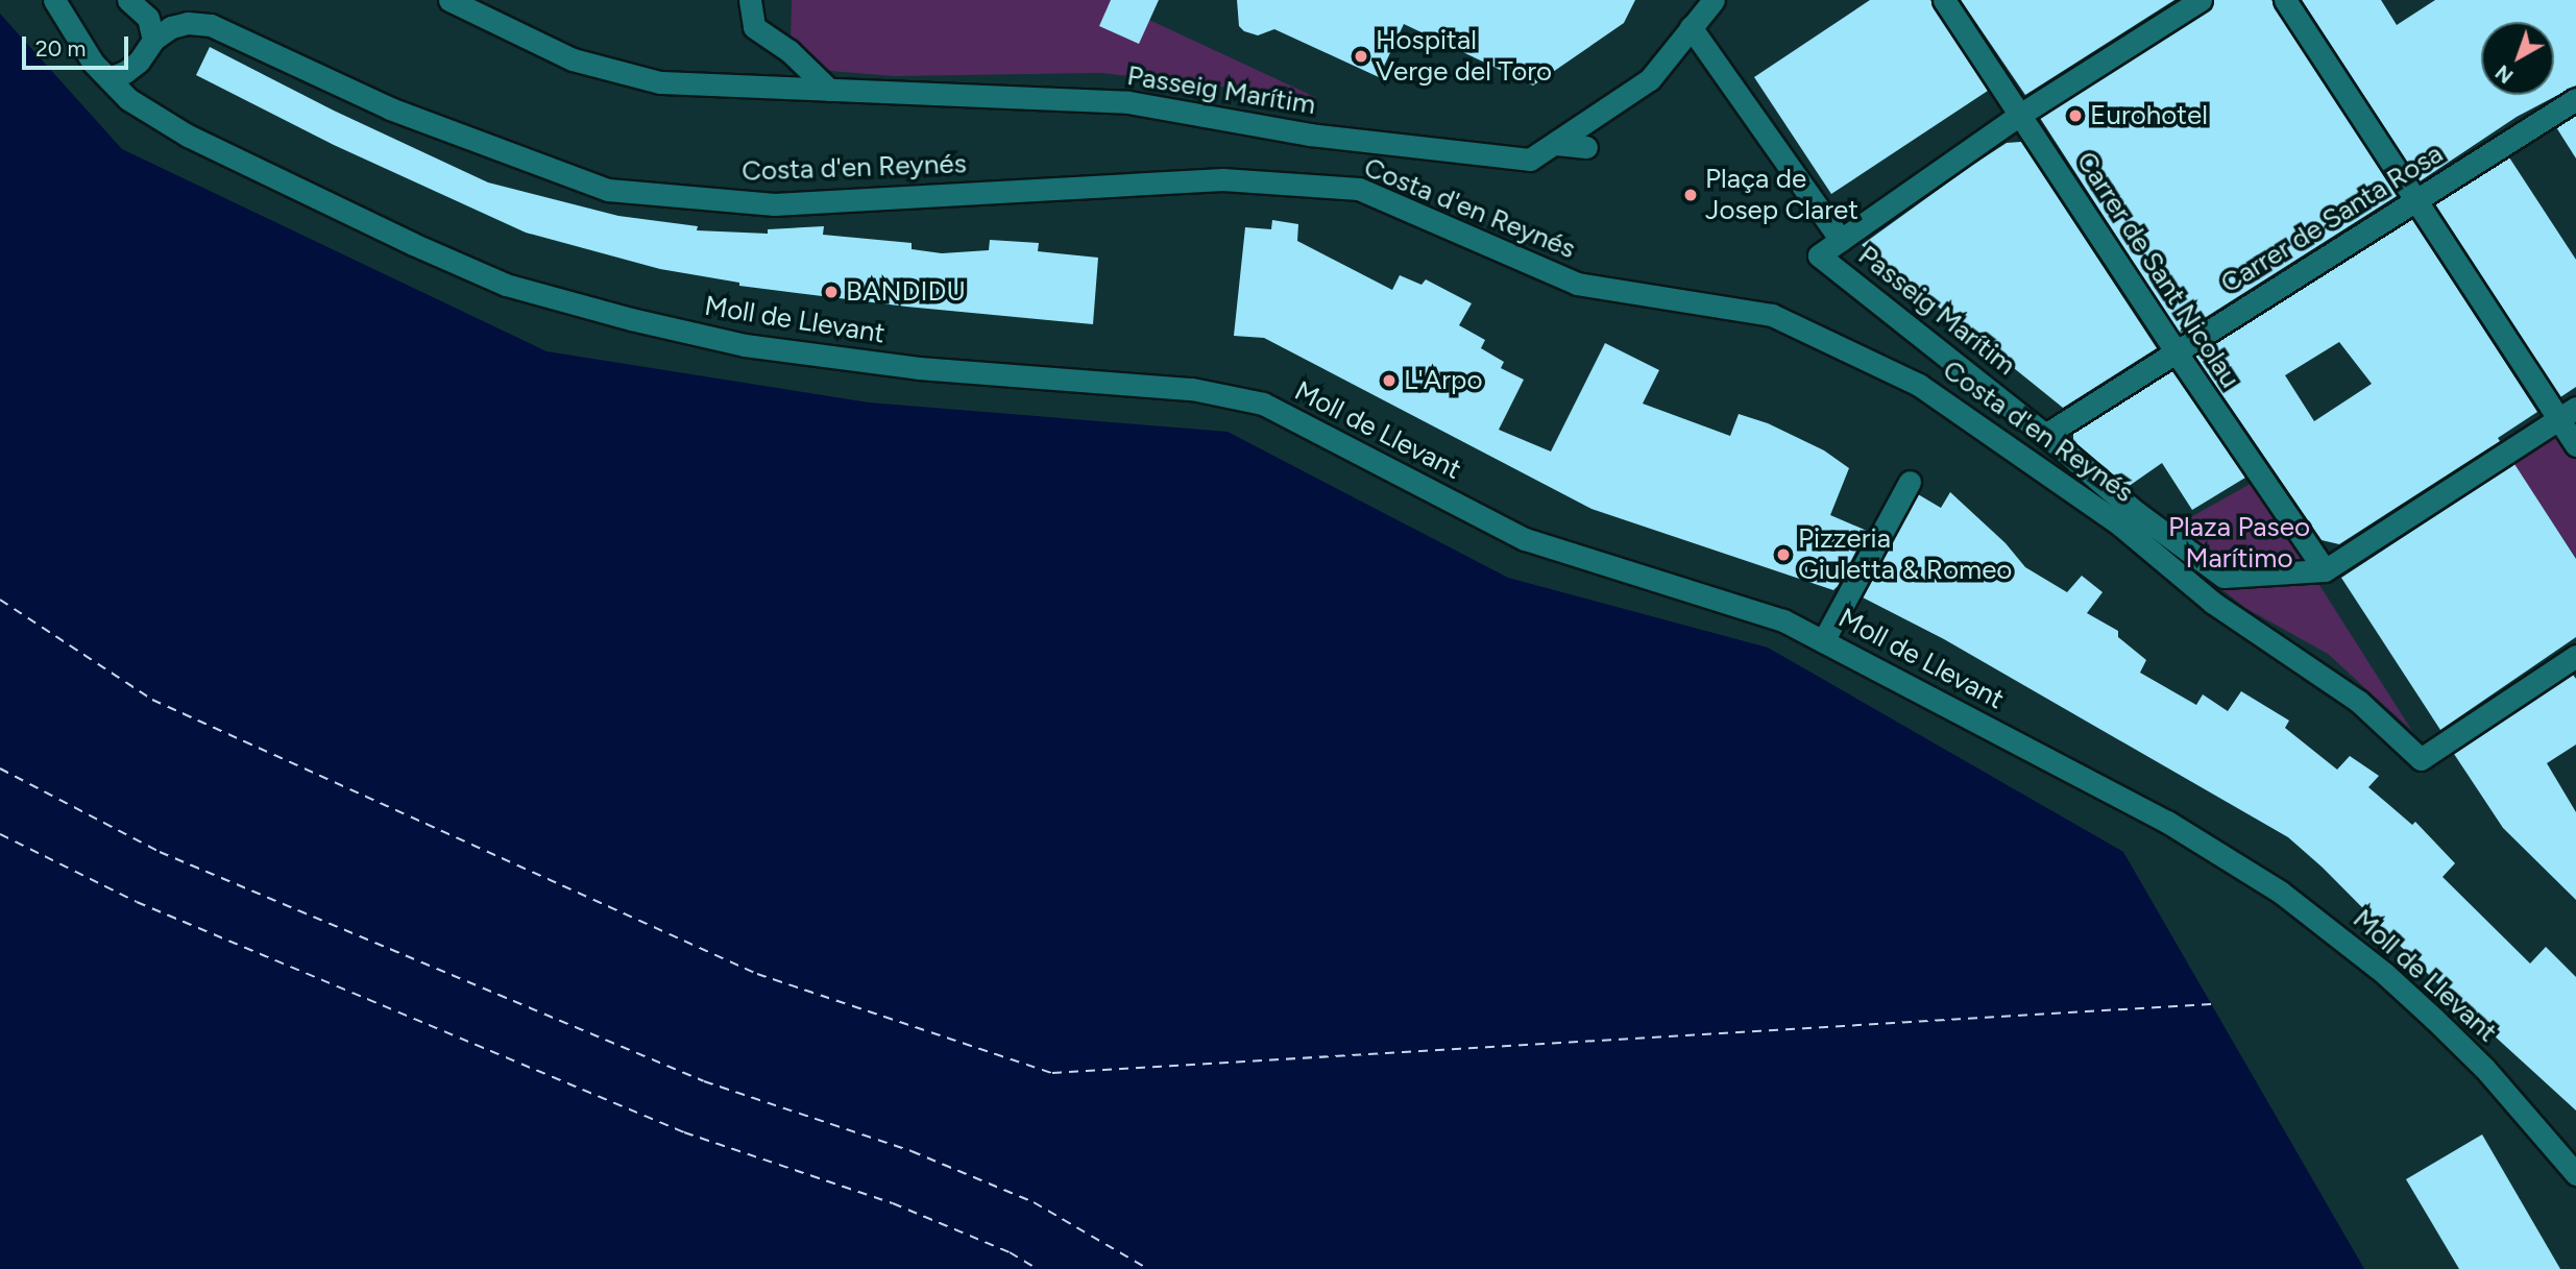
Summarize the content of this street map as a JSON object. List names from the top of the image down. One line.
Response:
{"streets":{"street":["Passeig Marítim","Costa d'en Reynés","Carrer de Santa Rosa","Carrer de Sant Nicolau","Moll de Llevant"]},"crossings":[["Passeig Marítim","Carrer de Santa Rosa"],["Passeig Marítim","Carrer de Sant Nicolau"],["Carrer de Santa Rosa","Carrer de Sant Nicolau"]],"parks":["Plaza Paseo Marítimo"],"places":["Hospital Verge del Toro","Eurohotel","Plaça de Josep Claret","BANDIDU","L'Arpo","Pizzeria Giuletta & Romeo"],"scale_bar":"20 m","north":"bottom left"}
